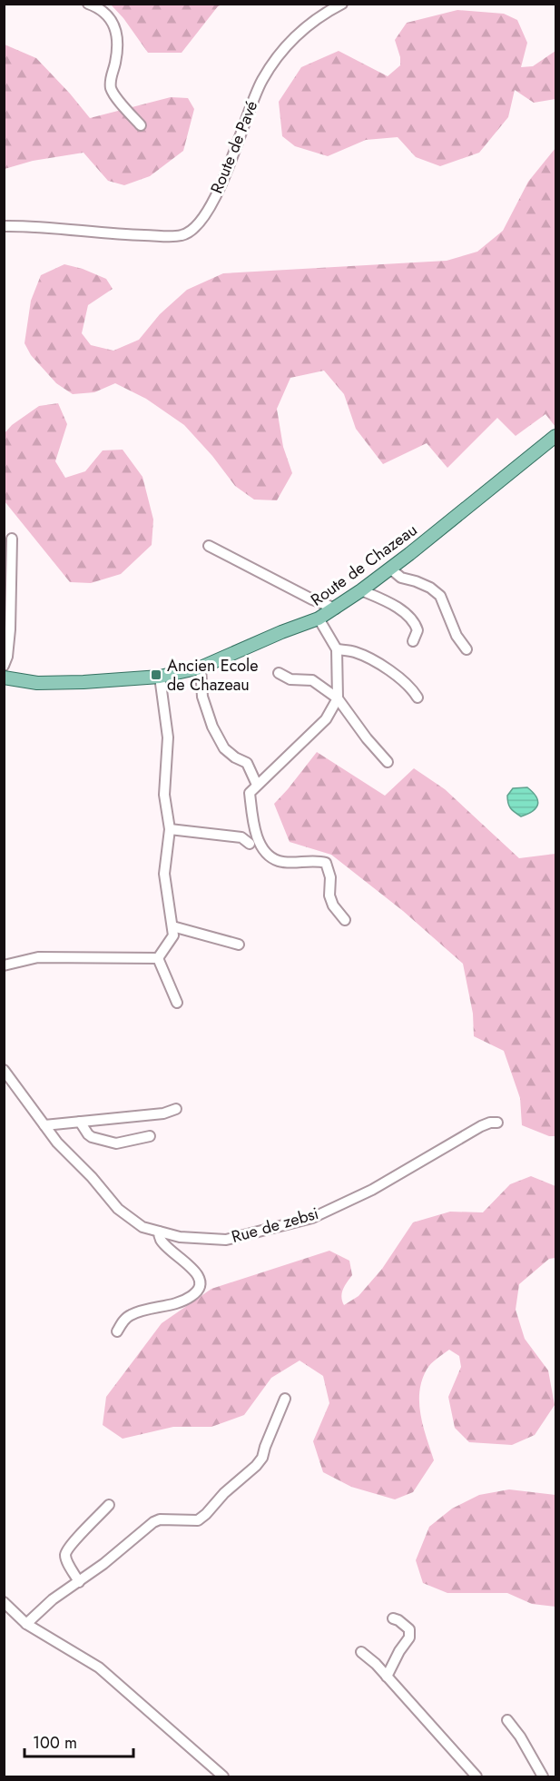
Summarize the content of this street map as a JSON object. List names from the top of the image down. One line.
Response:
{"streets":{"main road":["Route de Chazeau"],"street":["Route de Pavé","Rue de zebsi"]},"places":{"transit":["Ancien Ecole de Chazeau"]},"scale_bar":"100 m"}
